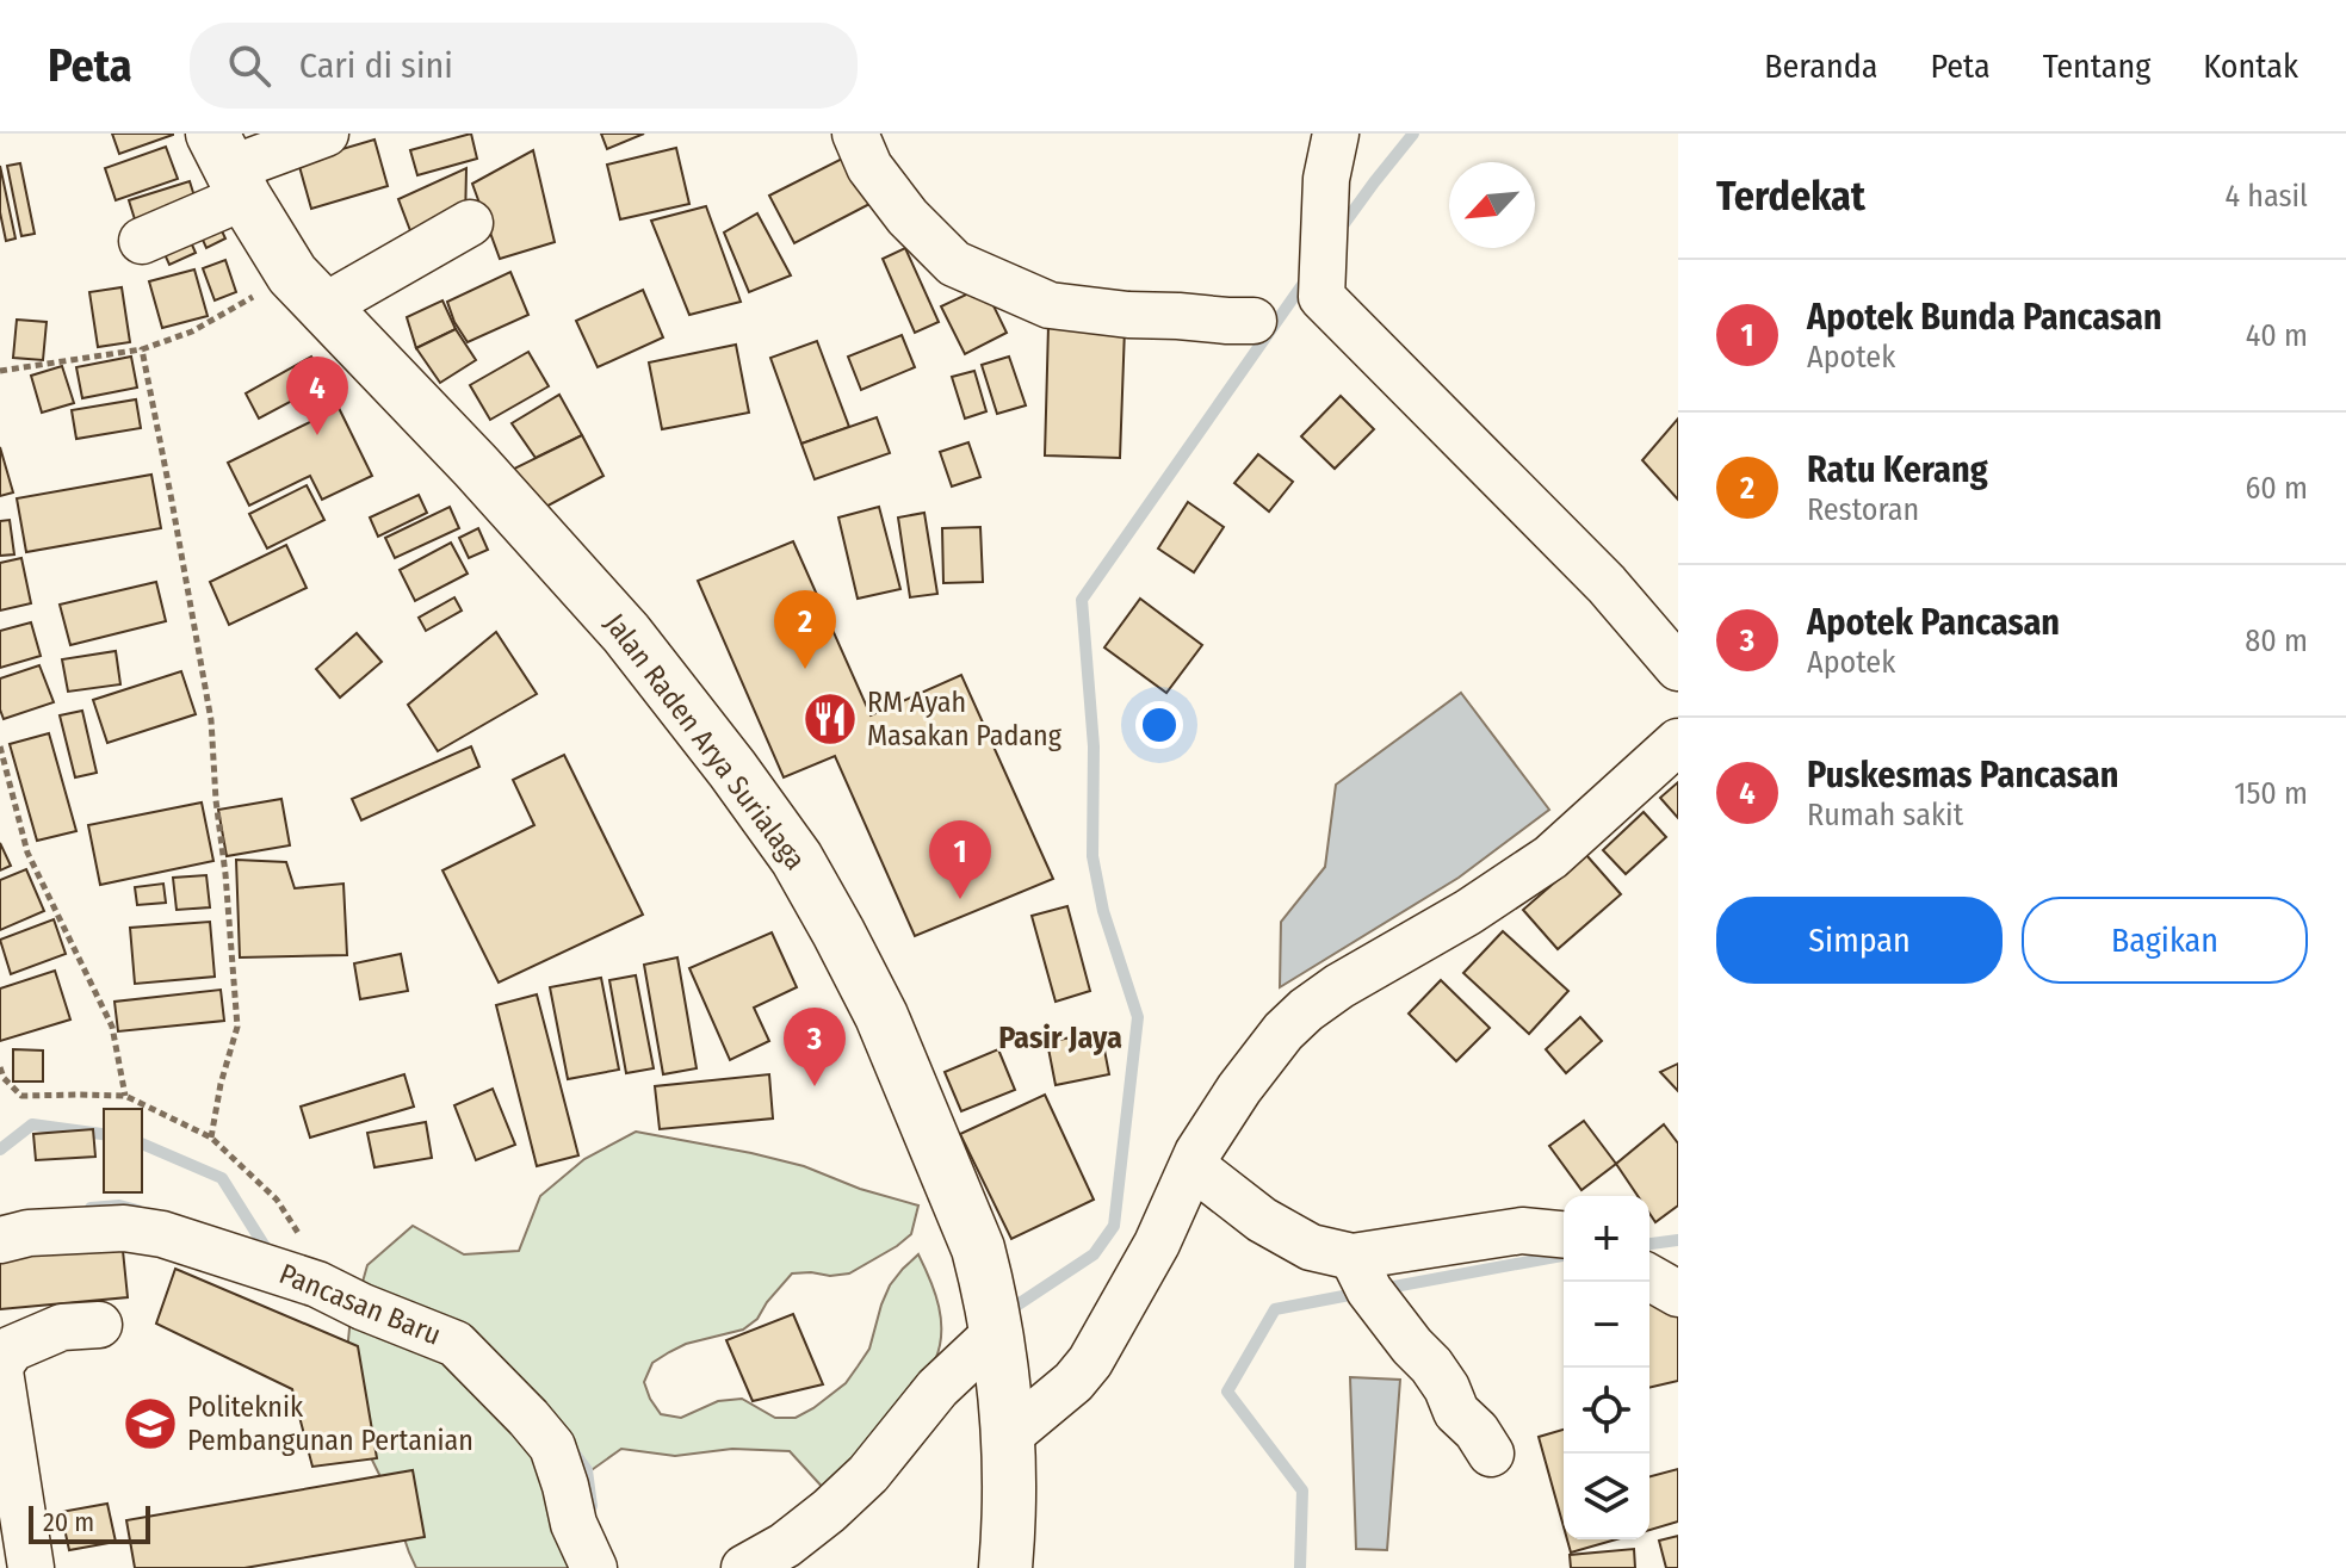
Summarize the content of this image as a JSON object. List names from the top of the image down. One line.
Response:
{"streets":{"main road":["Jalan Raden Arya Surialaga"],"street":["Pancasan Baru"]},"districts":["Pasir Jaya"],"places":{"restaurant":["RM Ayah Masakan Padang"],"school or university":["Politeknik Pembangunan Pertanian"]},"scale_bar":"20 m","north":"bottom left","page":{"header":"Peta","search":"Cari di sini","nav":["Beranda","Peta","Tentang","Kontak"],"heading":["Terdekat","4 hasil"],"list":[{"mark":"1","name":"Apotek Bunda Pancasan","note":"Apotek","value":"40 m"},{"mark":"2","name":"Ratu Kerang","note":"Restoran","value":"60 m"},{"mark":"3","name":"Apotek Pancasan","note":"Apotek","value":"80 m"},{"mark":"4","name":"Puskesmas Pancasan","note":"Rumah sakit","value":"150 m"}],"pins":["4","2","1","3"],"buttons":["Simpan","Bagikan"],"map_buttons":["+","−"],"scale":"20 m"}}
